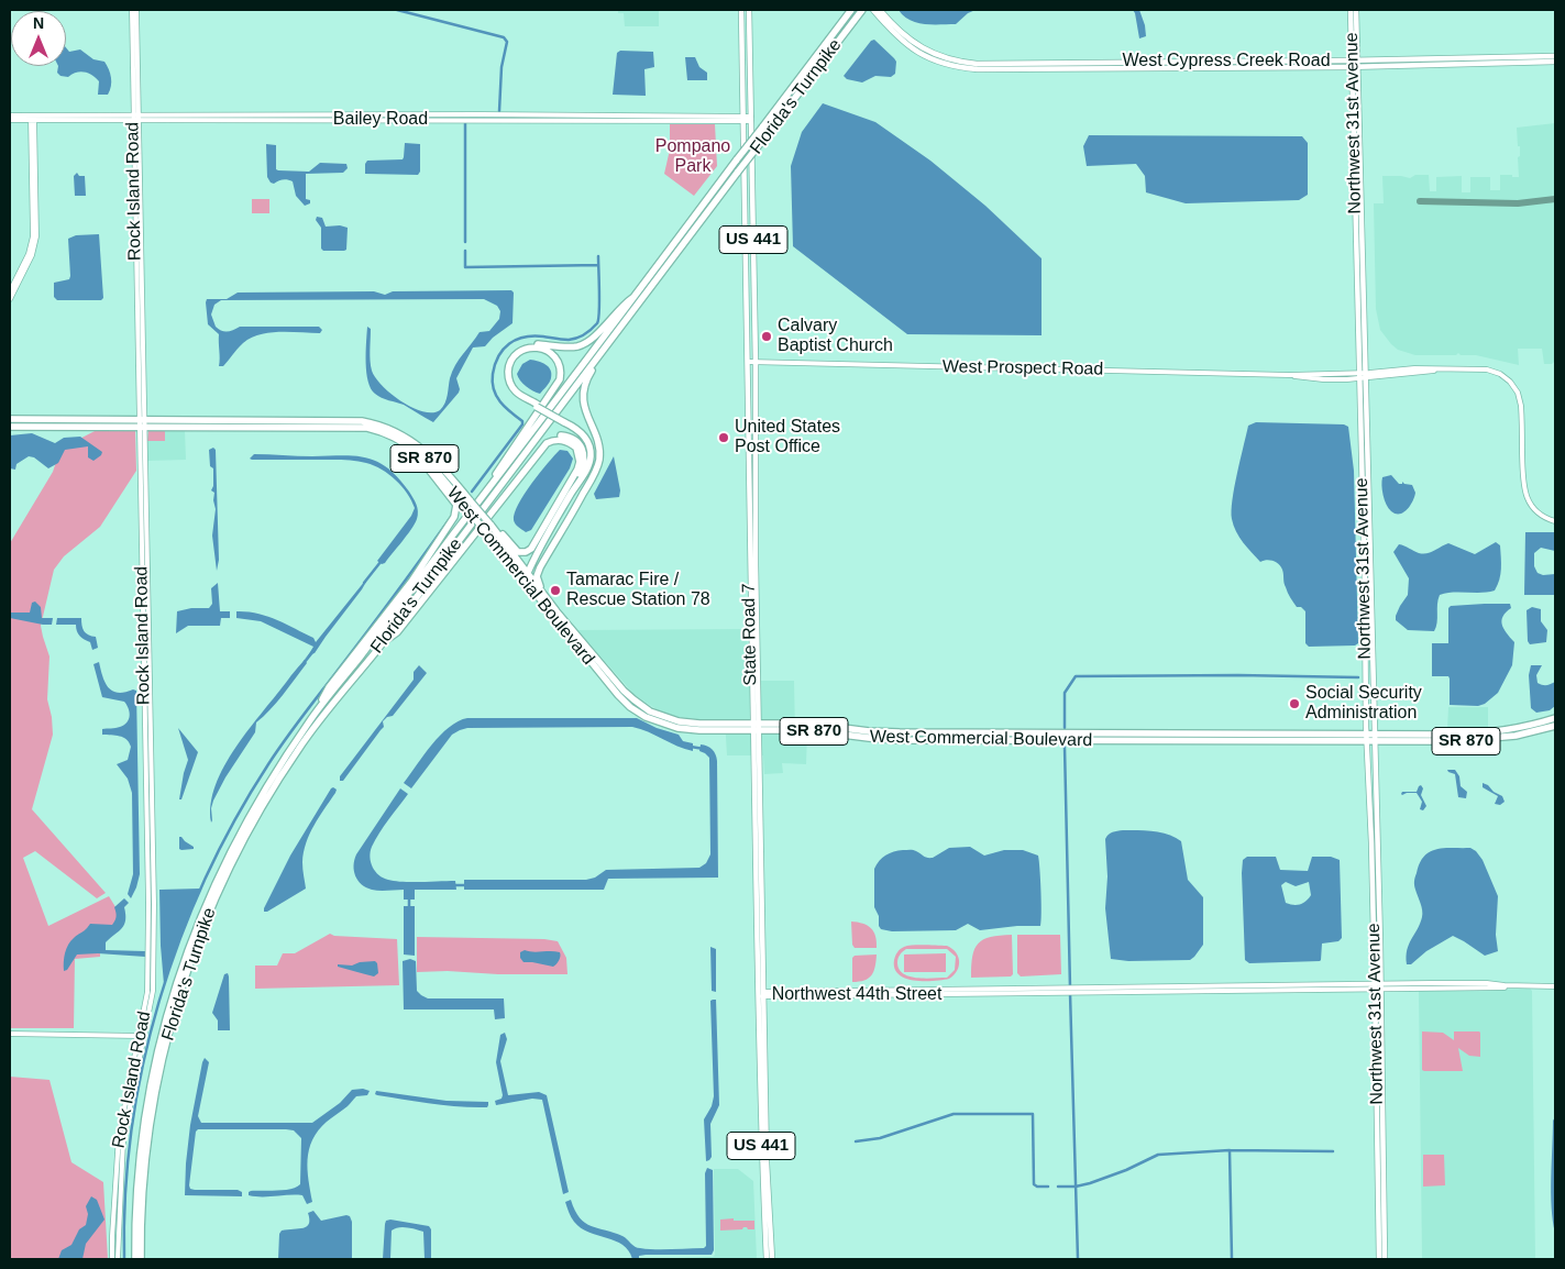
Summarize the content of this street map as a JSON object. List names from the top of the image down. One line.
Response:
{"streets":{"highway":["Florida's Turnpike","SR 870","West Commercial Boulevard"],"main road":["West Cypress Creek Road","Bailey Road","Northwest 31st Avenue","Rock Island Road","US 441","West Prospect Road","State Road 7","Northwest 44th Street"]},"crossings":[["West Cypress Creek Road","Northwest 31st Avenue"],["Bailey Road","Rock Island Road"],["Bailey Road","US 441"],["Bailey Road","State Road 7"],["Northwest 31st Avenue","West Prospect Road"],["Northwest 31st Avenue","West Commercial Boulevard"],["Northwest 31st Avenue","Northwest 44th Street"],["Rock Island Road","West Commercial Boulevard"],["US 441","West Prospect Road"],["US 441","State Road 7"],["West Prospect Road","State Road 7"],["West Commercial Boulevard","State Road 7"],["State Road 7","Northwest 44th Street"]],"parks":["Pompano Park"],"places":["Calvary Baptist Church","United States Post Office","Tamarac Fire / Rescue Station 78","Social Security Administration"],"north":"top"}
